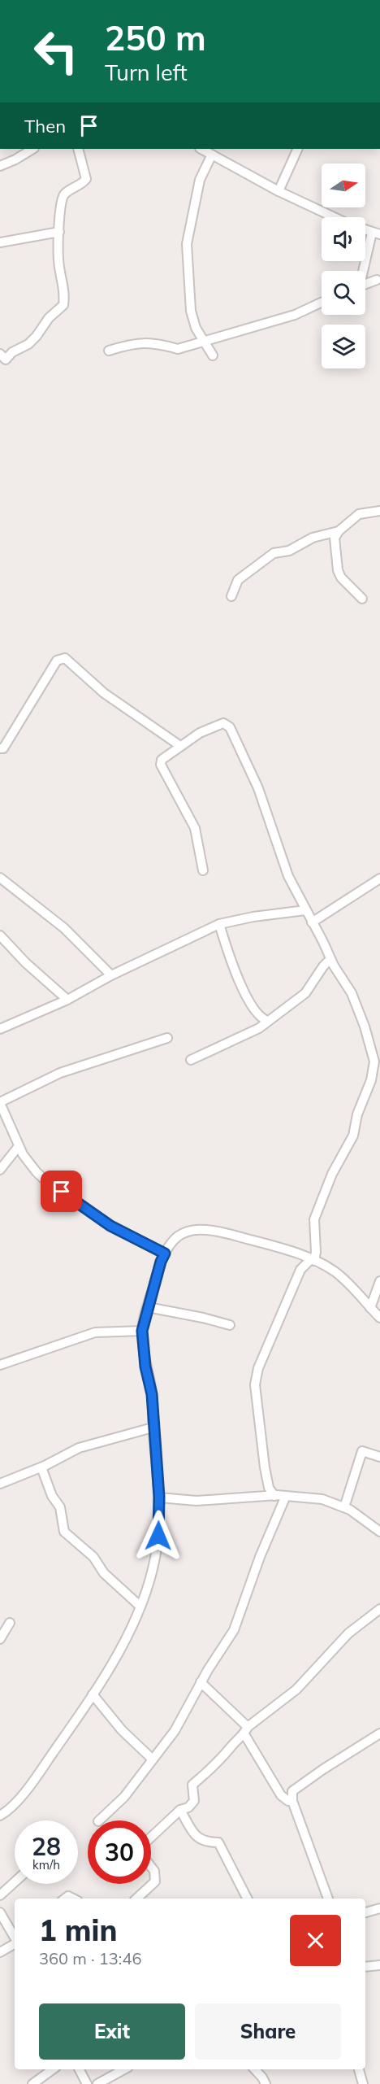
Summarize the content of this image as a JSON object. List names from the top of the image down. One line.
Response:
{"north":"right","page":{"turn":["250 m","Turn left"],"then":"Then","speed":"28 km/h","limit":"30","heading":["1 min","360 m · 13:46"],"buttons":["Exit","Share"]}}
